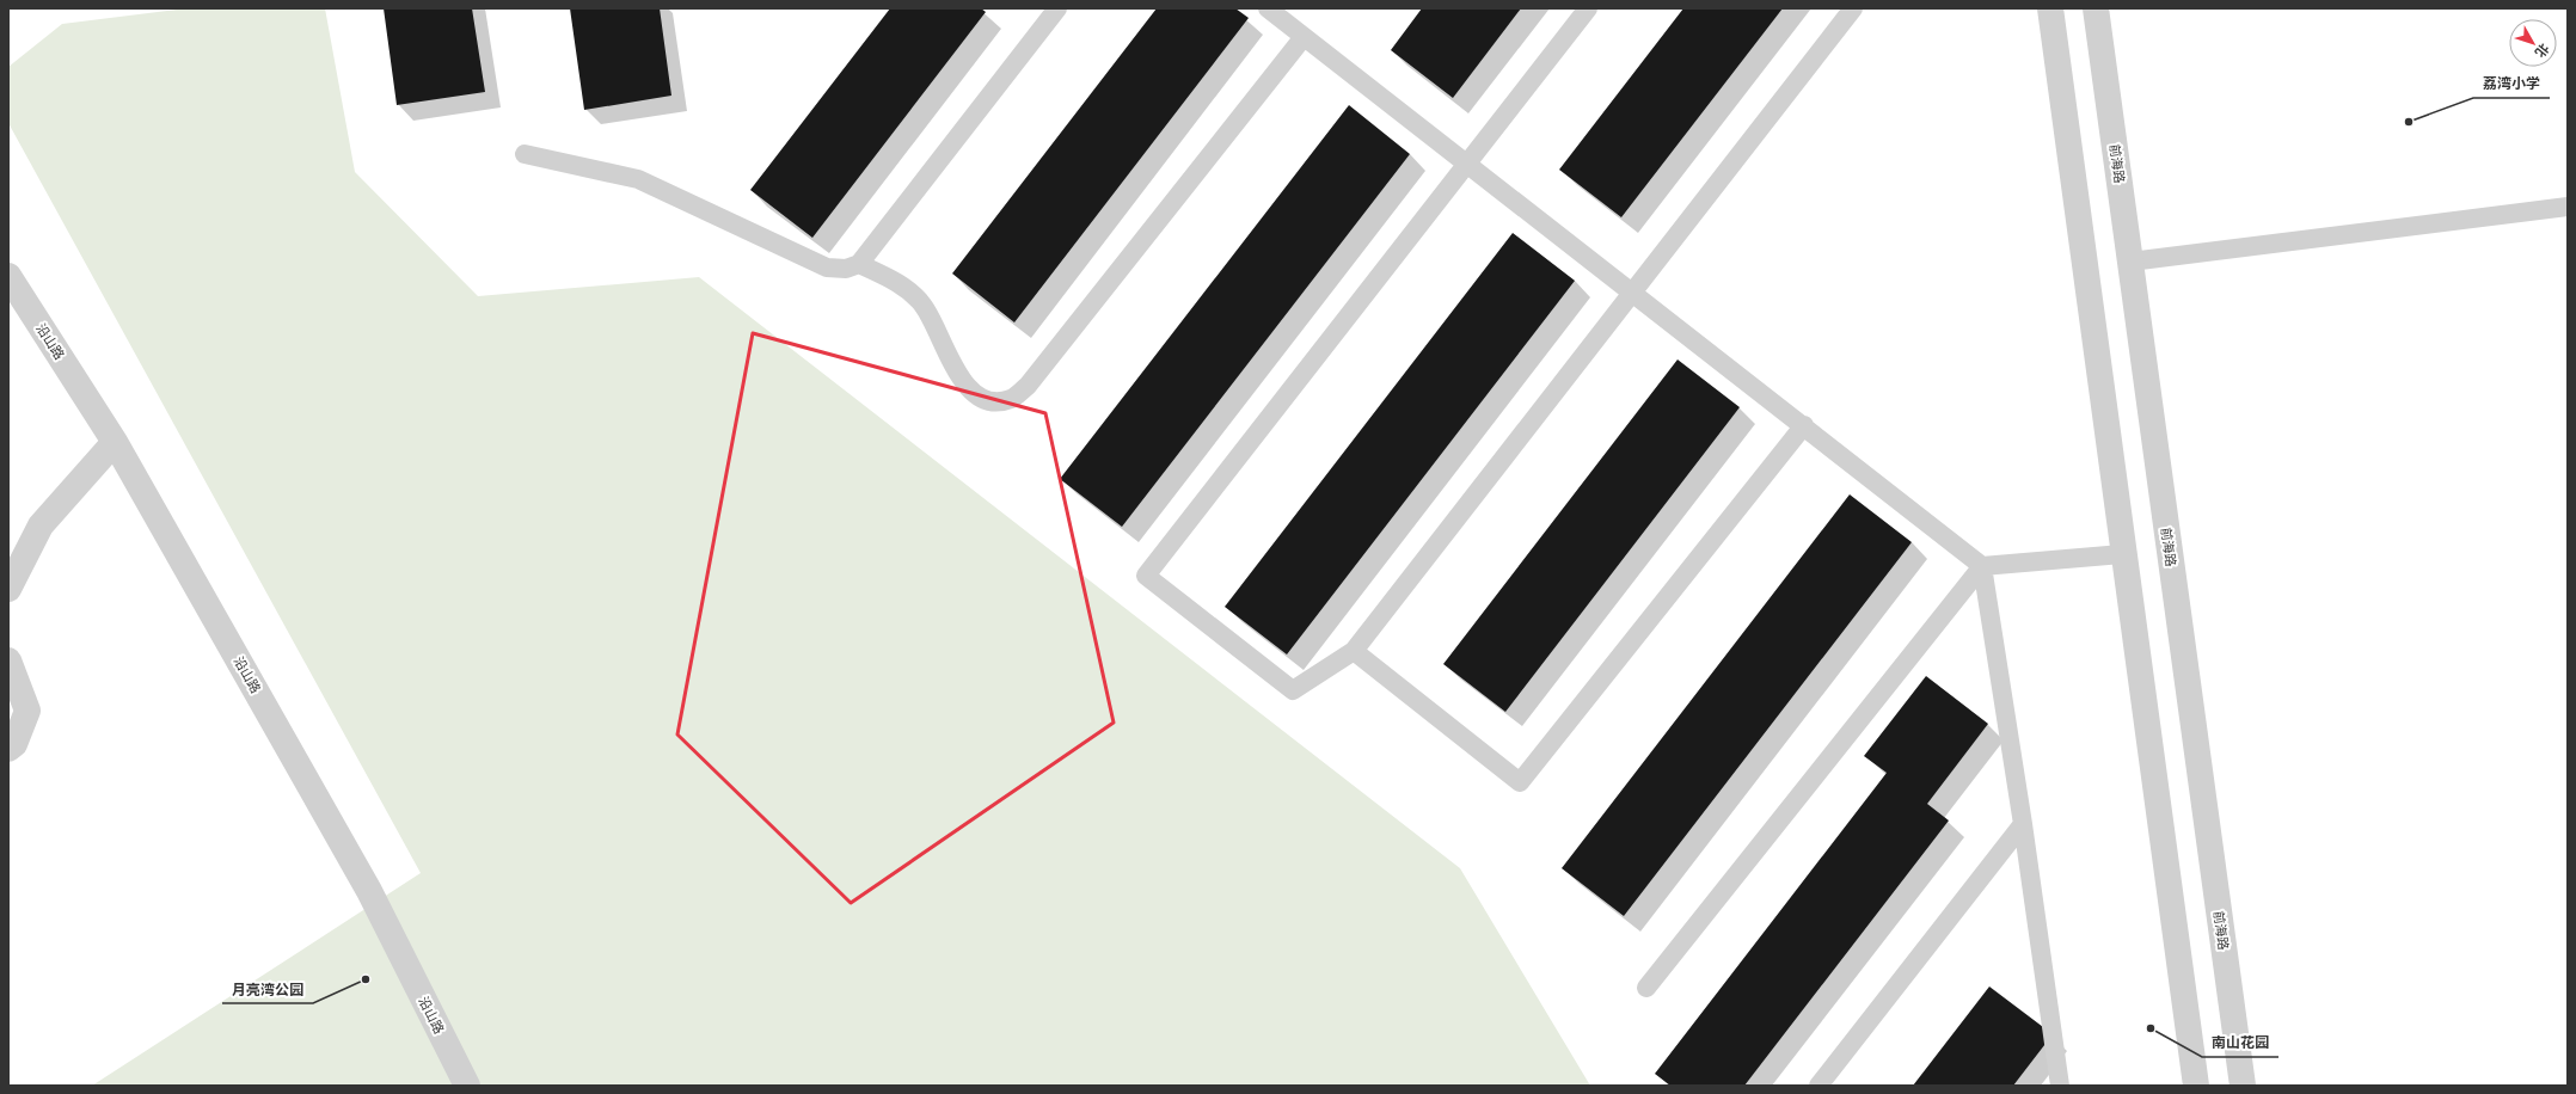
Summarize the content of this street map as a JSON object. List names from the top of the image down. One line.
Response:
{"streets":{"street":["前海路","沿山路"]},"places":["荔湾小学","月亮湾公园","南山花园"],"north":"bottom right"}
